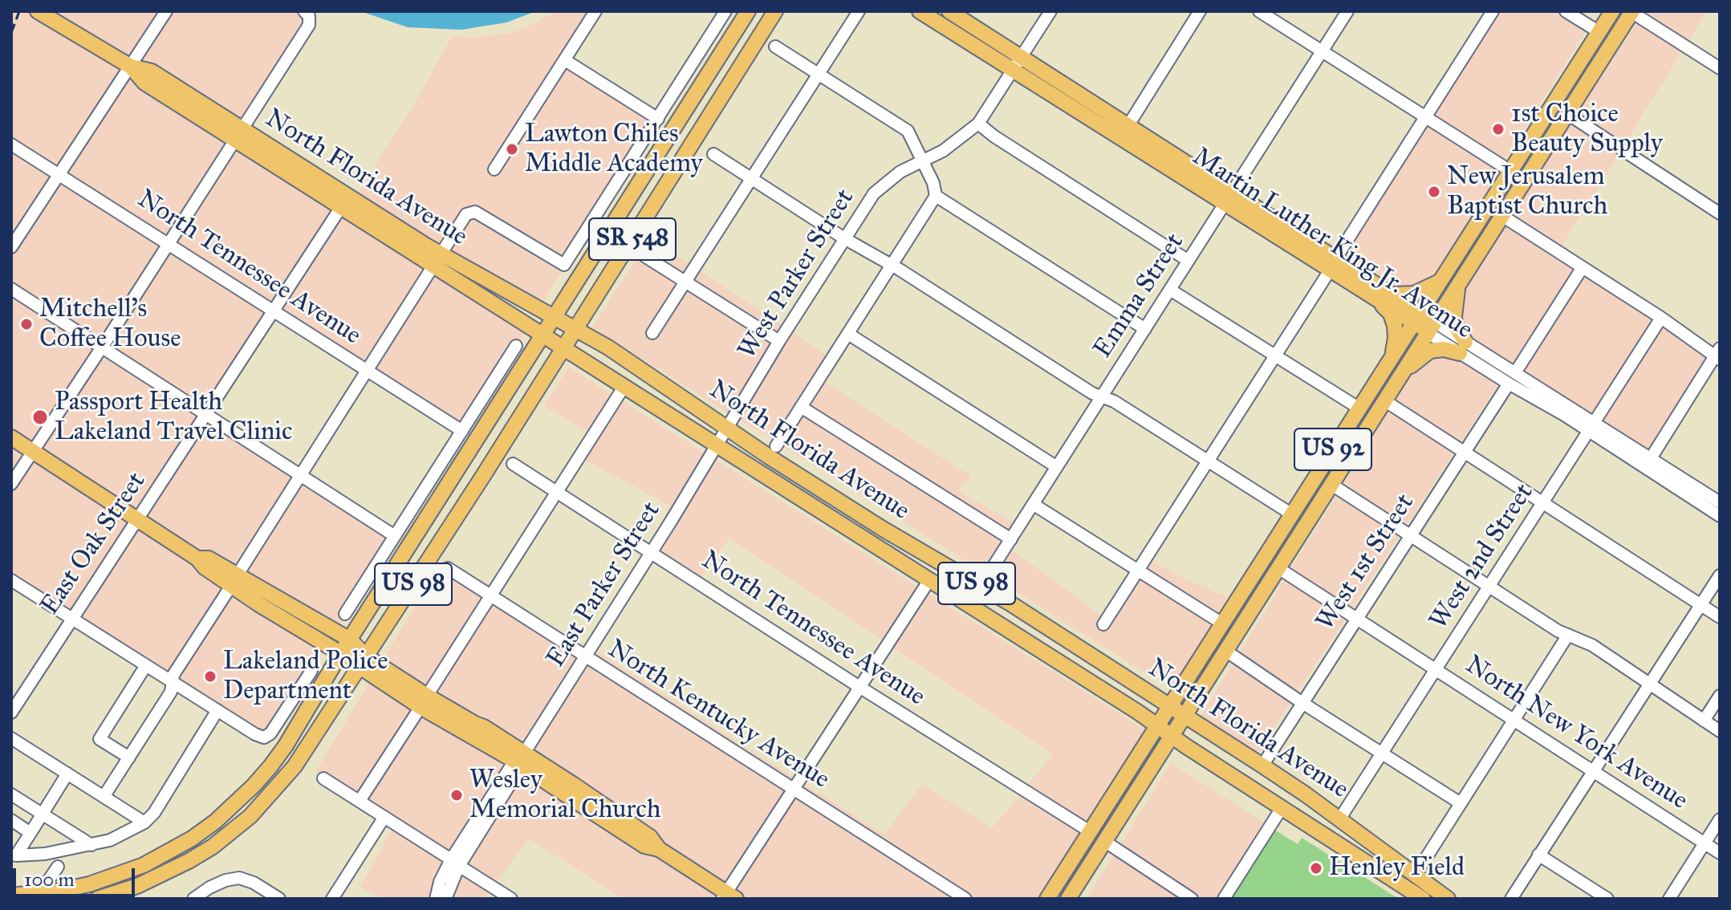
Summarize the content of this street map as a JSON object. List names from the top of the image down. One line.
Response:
{"streets":{"main road":["North Florida Avenue","SR 548","Martin Luther King Jr. Avenue","US 92","US 98"],"street":["North Tennessee Avenue","West Parker Street","Emma Street","East Oak Street","West 2nd Street","West 1st Street","East Parker Street","North Kentucky Avenue","North New York Avenue"]},"crossings":[["North Florida Avenue","SR 548"],["North Florida Avenue","West Parker Street"],["North Florida Avenue","Emma Street"],["North Florida Avenue","US 92"],["North Florida Avenue","East Oak Street"],["North Florida Avenue","West 2nd Street"],["North Florida Avenue","West 1st Street"],["North Florida Avenue","US 98"],["North Florida Avenue","East Parker Street"],["SR 548","US 98"],["Martin Luther King Jr. Avenue","West Parker Street"],["Martin Luther King Jr. Avenue","Emma Street"],["Martin Luther King Jr. Avenue","US 92"],["Martin Luther King Jr. Avenue","West 2nd Street"],["Martin Luther King Jr. Avenue","West 1st Street"],["North Tennessee Avenue","US 92"],["North Tennessee Avenue","East Oak Street"],["North Tennessee Avenue","East Parker Street"],["West Parker Street","East Parker Street"],["US 92","North New York Avenue"],["West 2nd Street","North New York Avenue"],["West 1st Street","North New York Avenue"],["East Parker Street","North Kentucky Avenue"]],"places":["1st Choice Beauty Supply","Lawton Chiles Middle Academy","New Jerusalem Baptist Church","Mitchell's Coffee House","Passport Health Lakeland Travel Clinic","Lakeland Police Department","Wesley Memorial Church","Henley Field"],"scale_bar":"100 m"}
